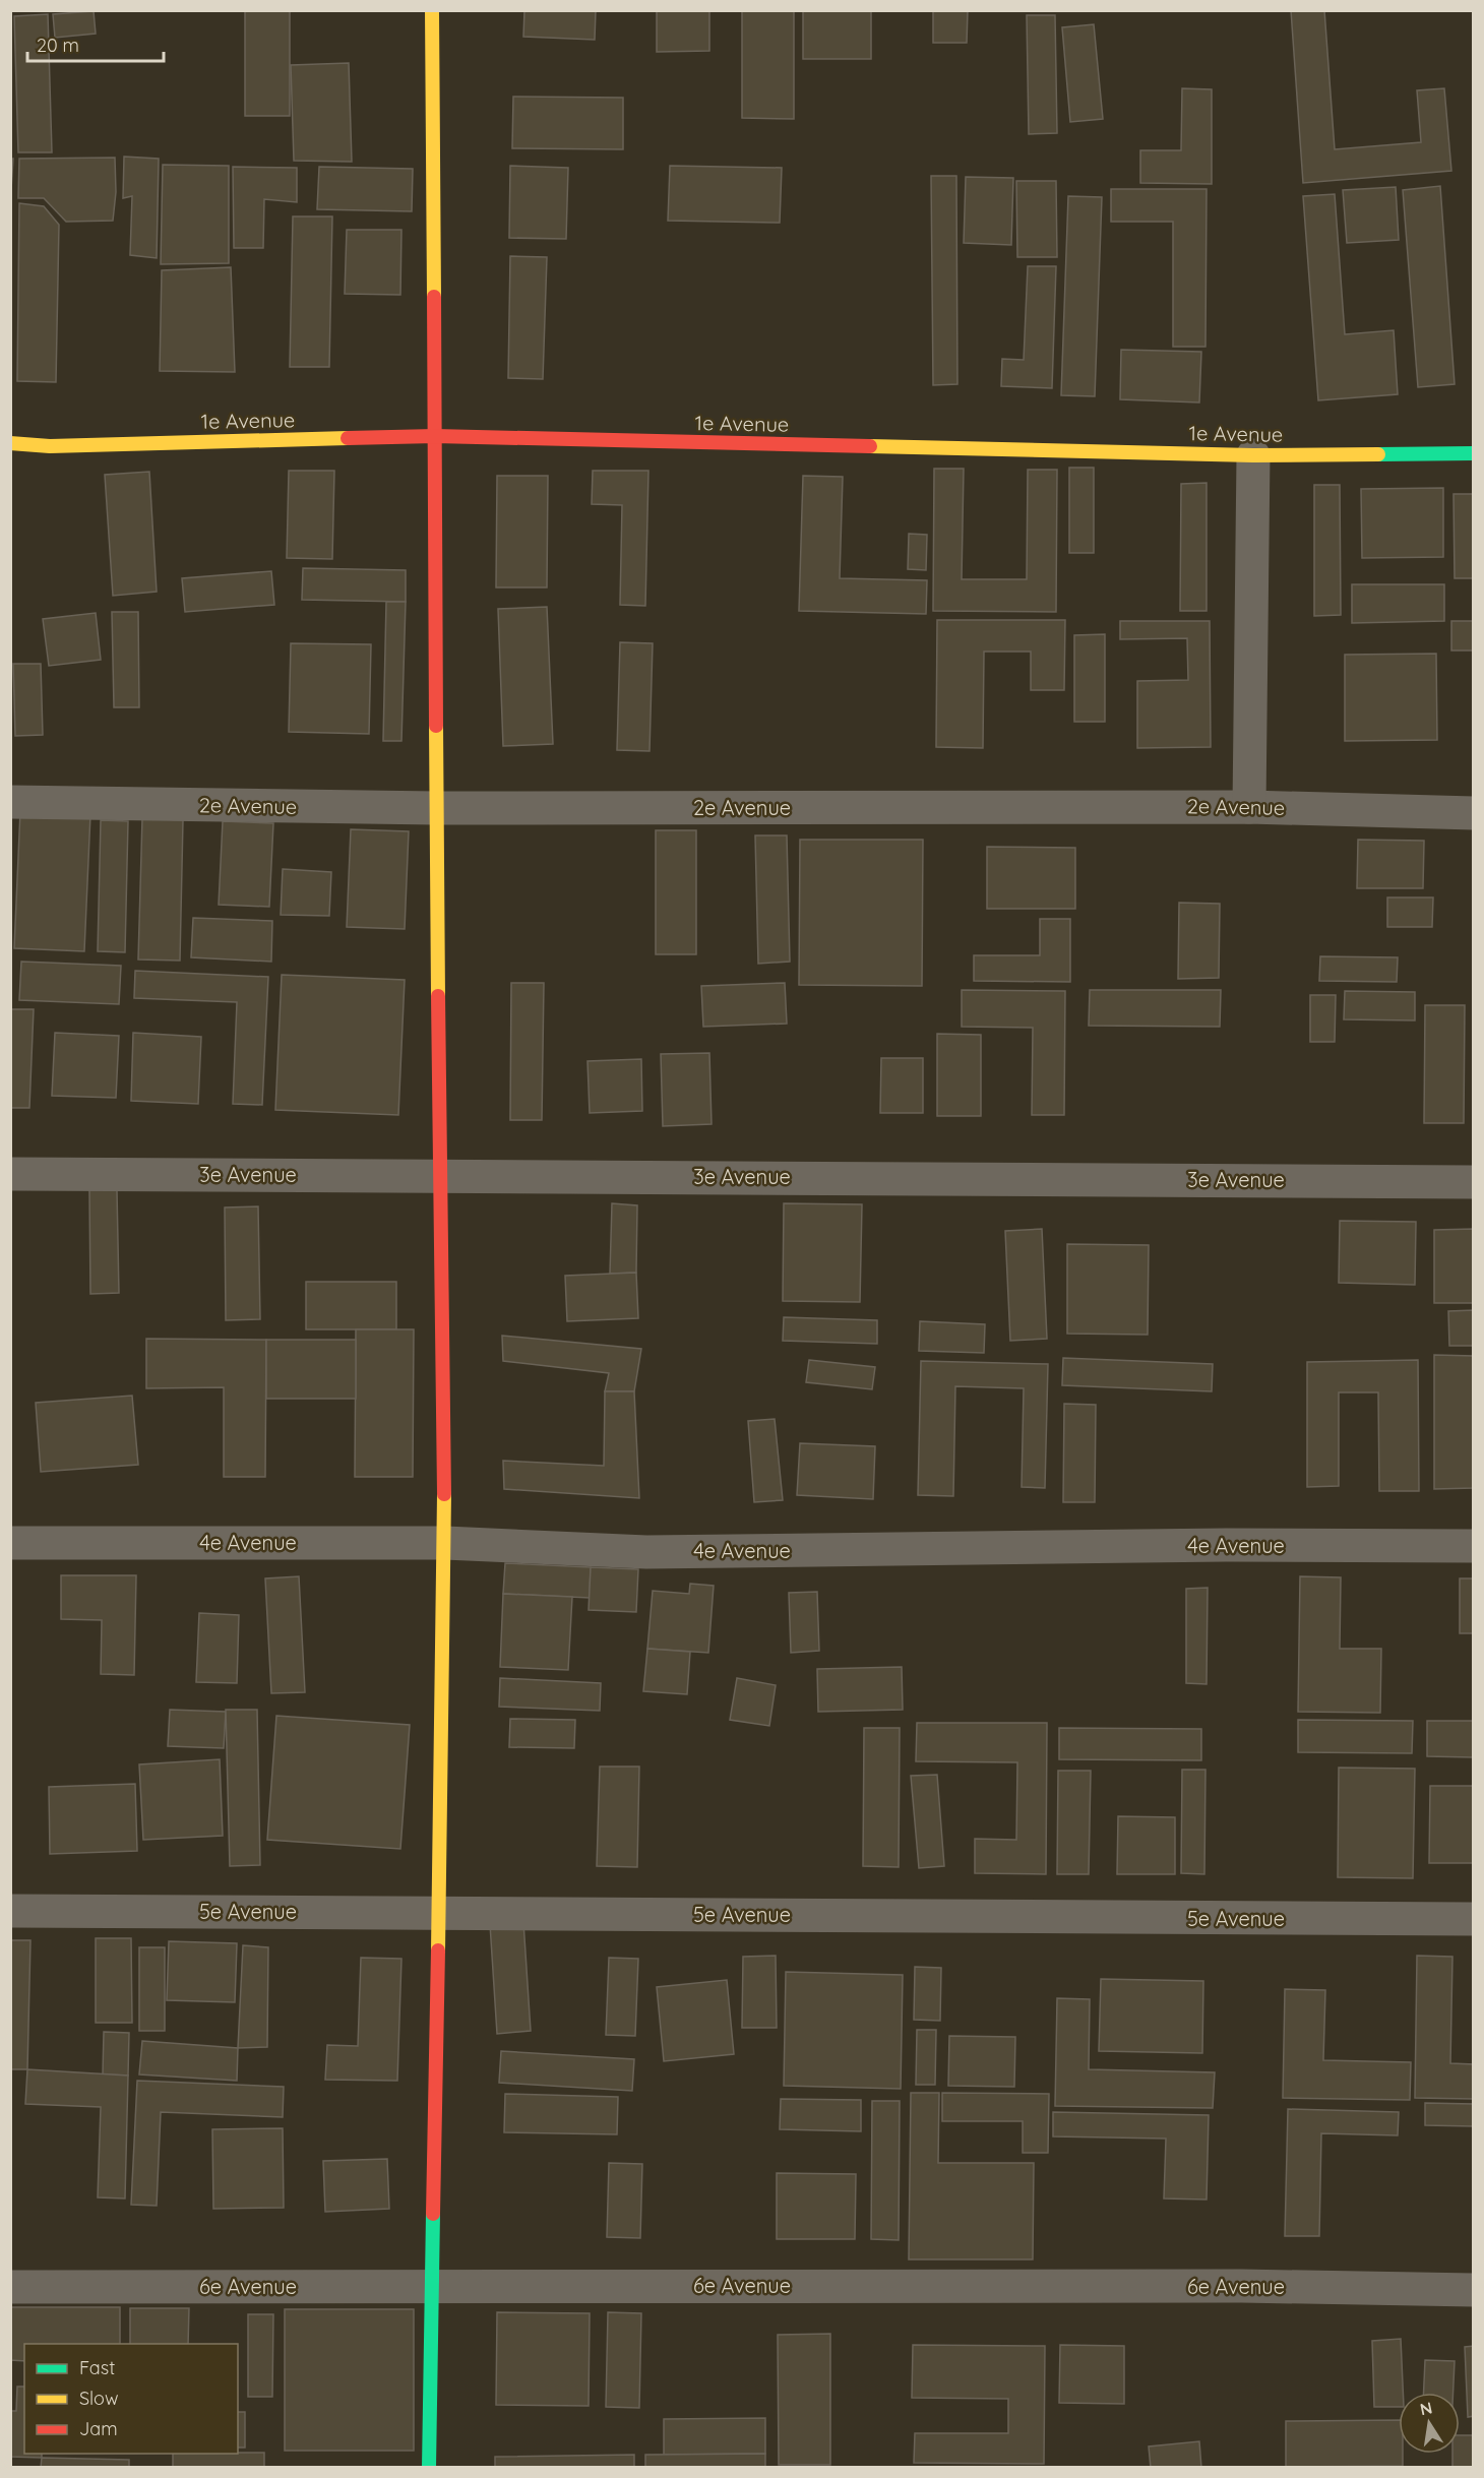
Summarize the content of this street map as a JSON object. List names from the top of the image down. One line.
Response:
{"streets":{"street":["1e Avenue","2e Avenue","3e Avenue","4e Avenue","5e Avenue","6e Avenue"]},"legend":["Fast","Slow","Jam"],"scale_bar":"20 m","north":"top"}
